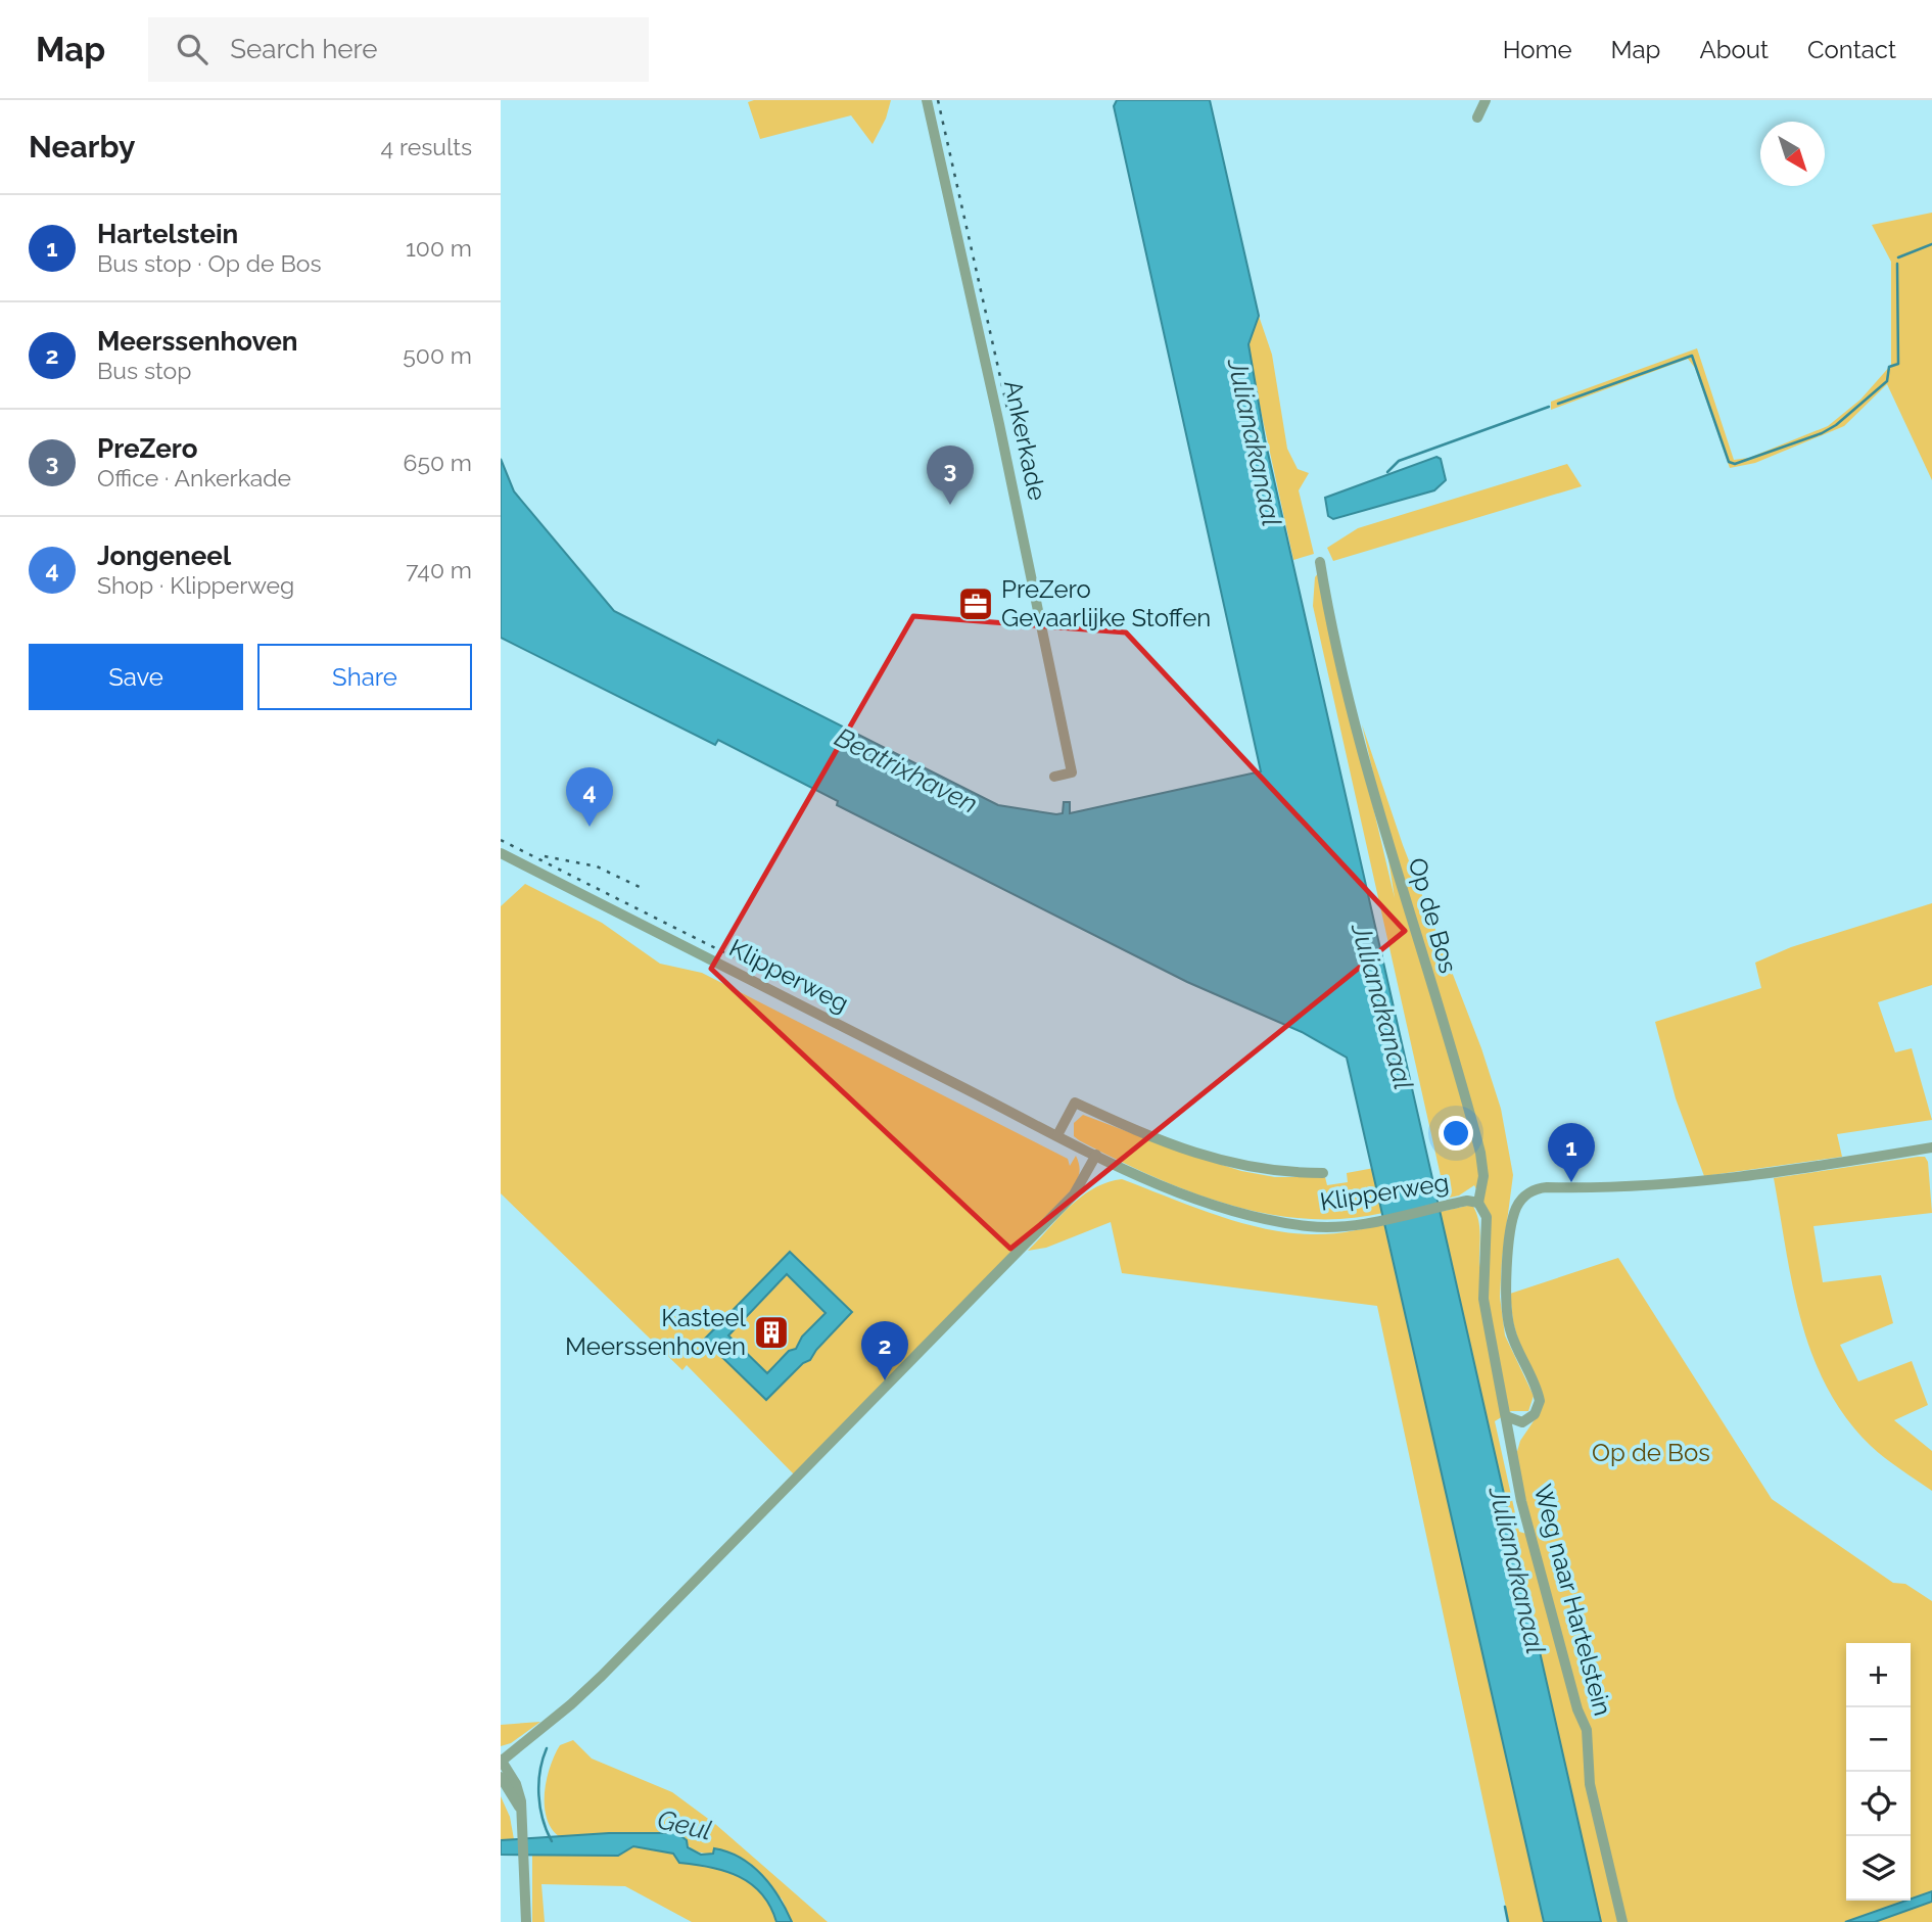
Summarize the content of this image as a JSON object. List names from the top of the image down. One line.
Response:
{"streets":{"street":["Ankerkade","Op de Bos","Klipperweg","Weg naar Hartelstein"]},"crossings":[["Op de Bos","Klipperweg"],["Op de Bos","Weg naar Hartelstein"]],"water":["Julianakanaal","Beatrixhaven","Geul"],"parks":["Op de Bos"],"places":{"office":["PreZero Gevaarlijke Stoffen"],"building":["Kasteel Meerssenhoven"]},"north":"bottom right","page":{"header":"Map","search":"Search here","nav":["Home","Map","About","Contact"],"heading":["Nearby","4 results"],"list":[{"mark":"1","name":"Hartelstein","note":"Bus stop · Op de Bos","value":"100 m"},{"mark":"2","name":"Meerssenhoven","note":"Bus stop","value":"500 m"},{"mark":"3","name":"PreZero","note":"Office · Ankerkade","value":"650 m"},{"mark":"4","name":"Jongeneel","note":"Shop · Klipperweg","value":"740 m"}],"pins":["3","4","1","2"],"buttons":["Save","Share"],"map_buttons":["+","−"]}}
